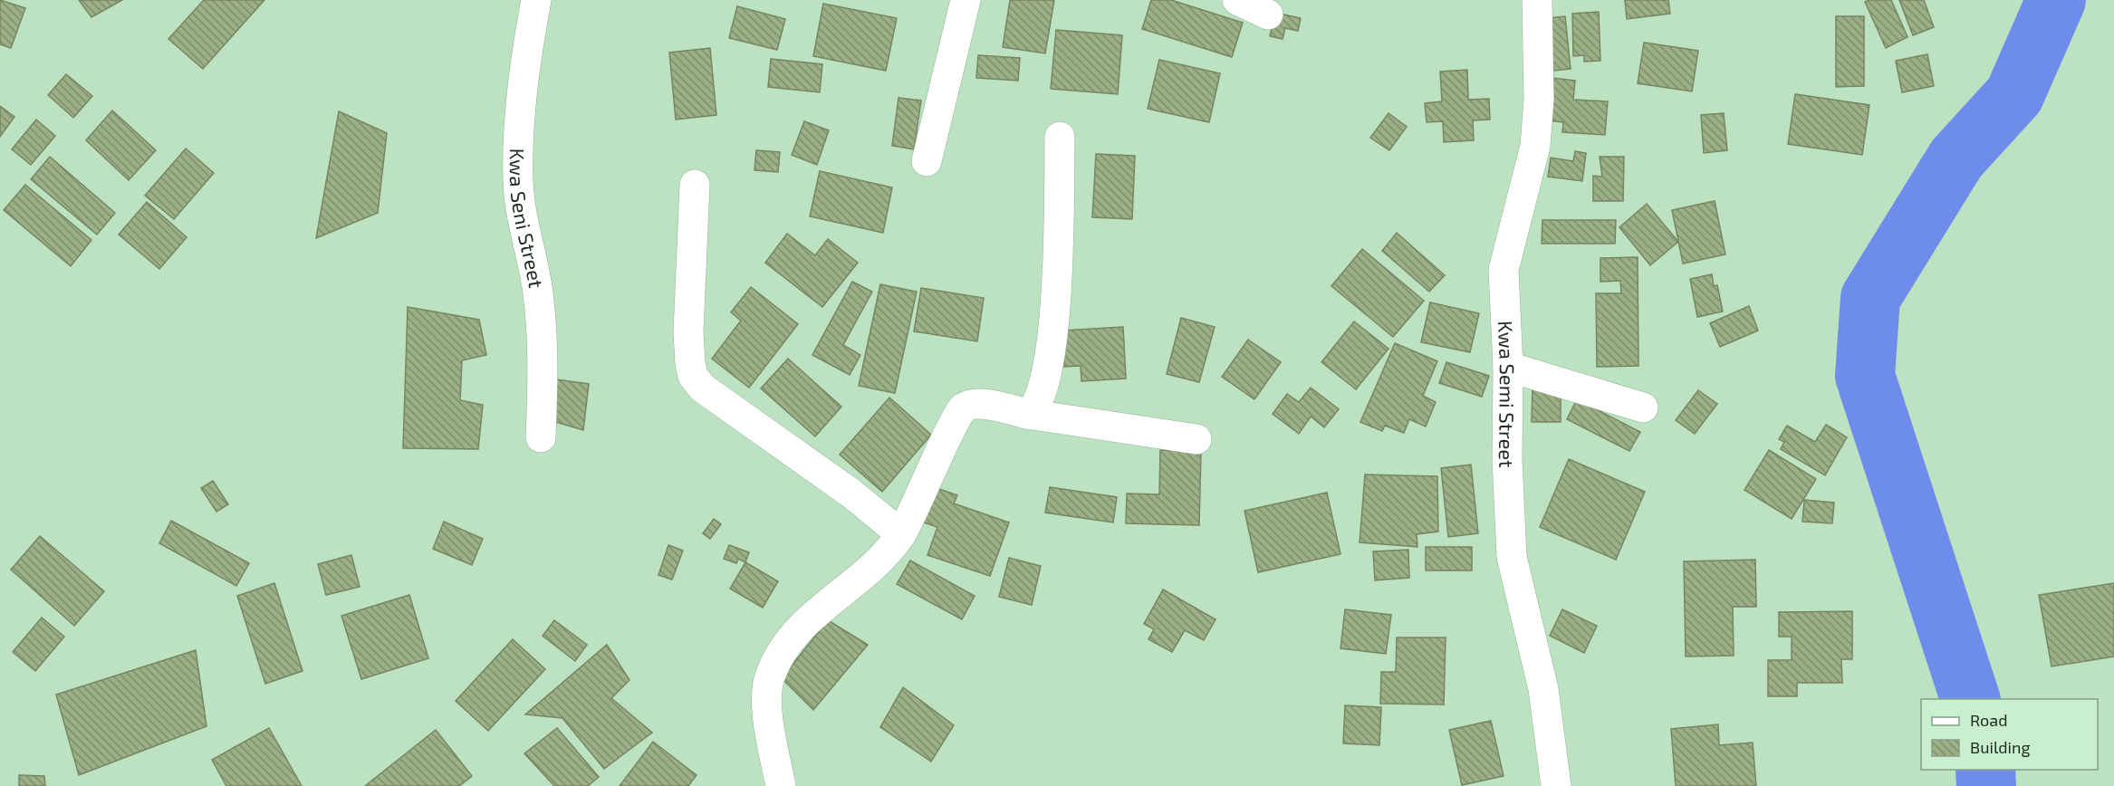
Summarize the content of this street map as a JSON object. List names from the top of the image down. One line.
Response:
{"streets":{"street":["Kwa Seni Street","Kwa Semi Street"]},"legend":["Road","Building"]}
